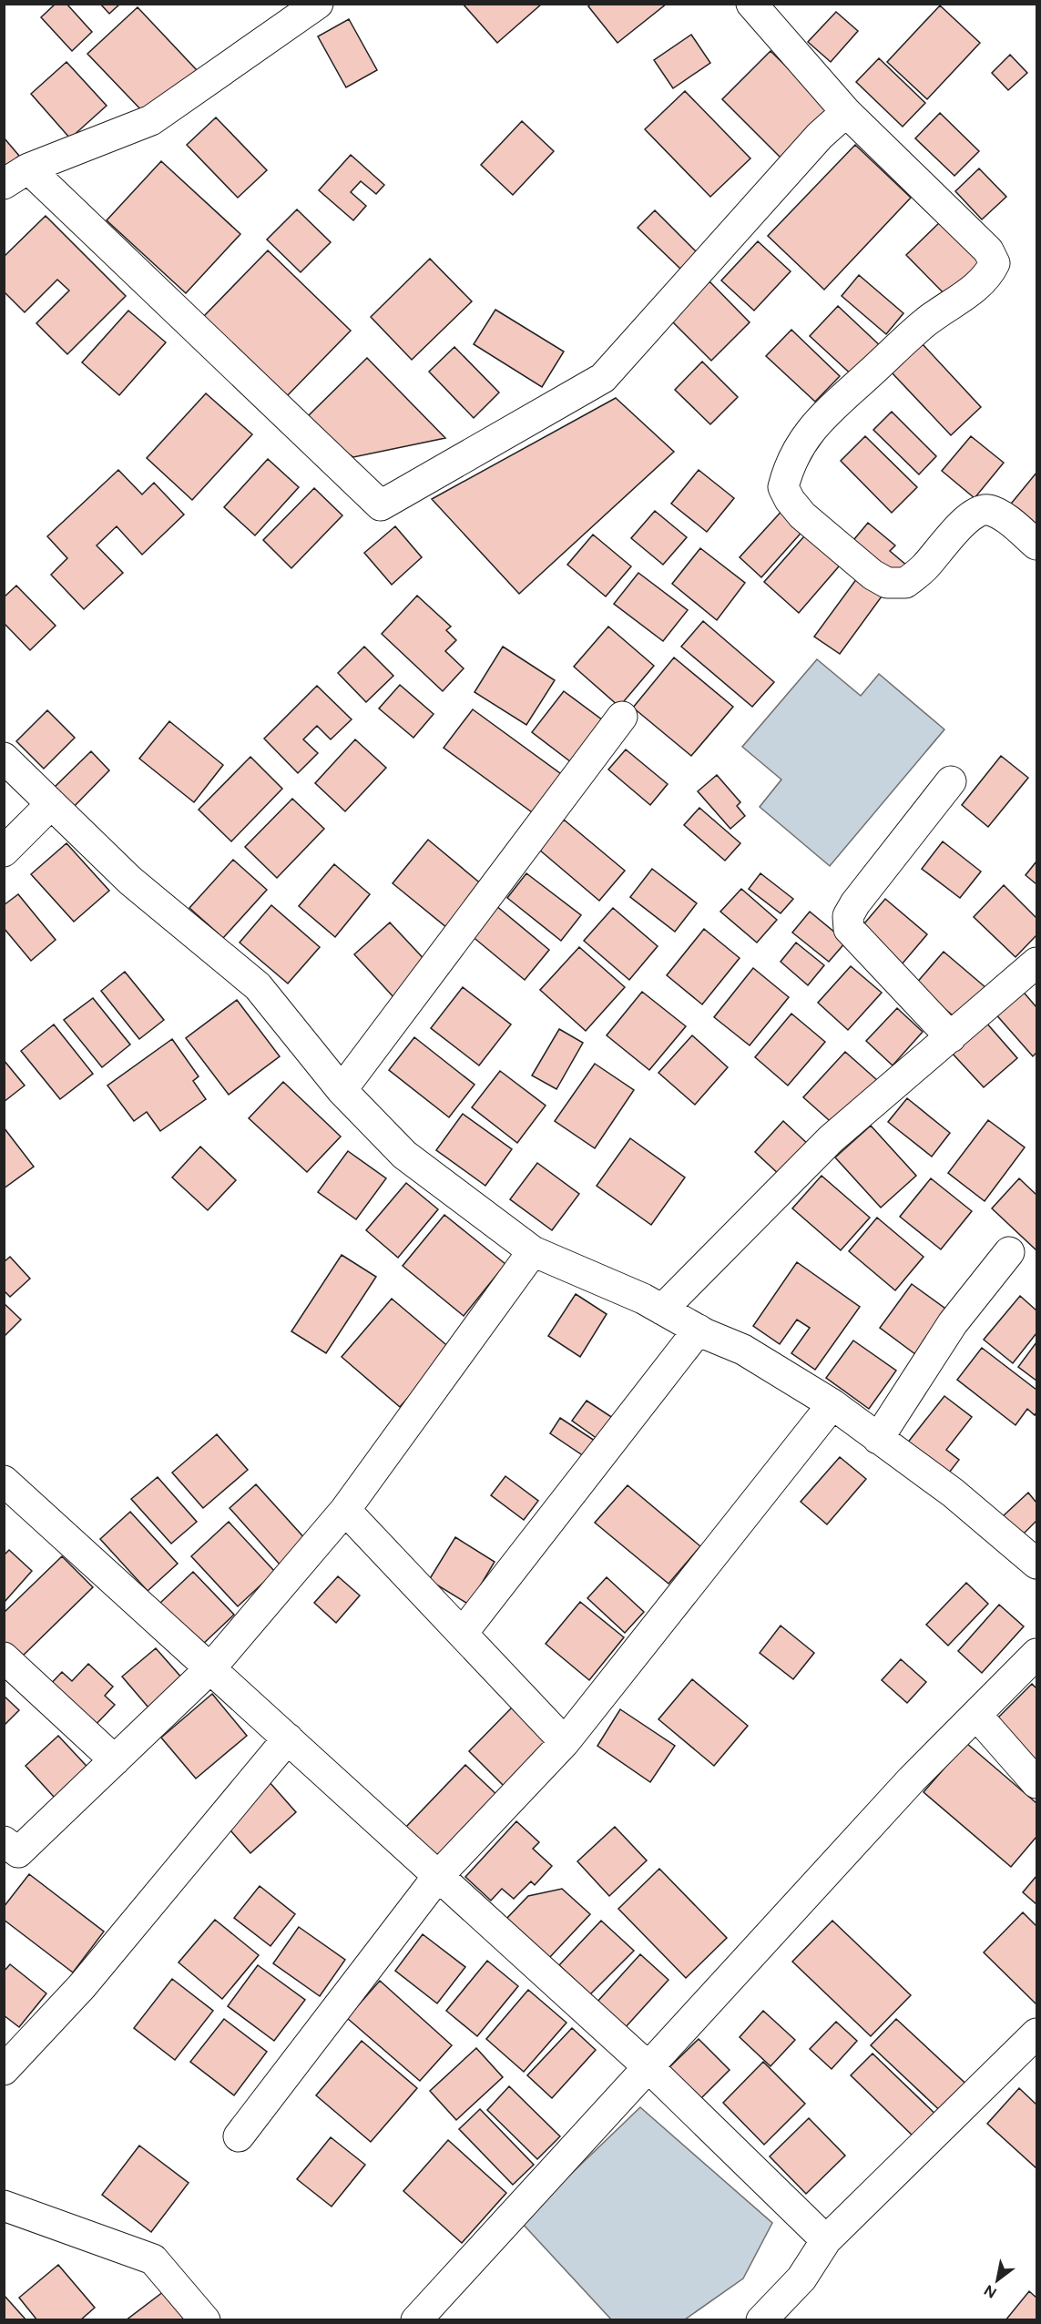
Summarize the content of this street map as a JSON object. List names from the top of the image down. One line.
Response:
{"north":"bottom left"}
